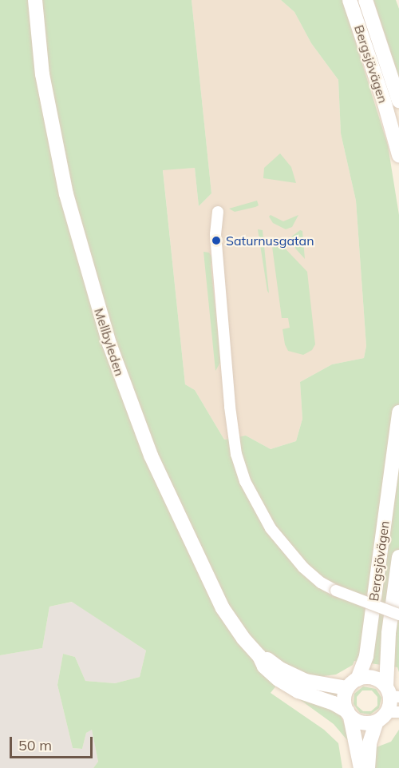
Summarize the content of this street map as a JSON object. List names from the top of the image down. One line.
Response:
{"streets":{"main road":["Bergsjövägen","Mellbyleden"]},"crossings":[["Bergsjövägen","Mellbyleden"]],"places":["Saturnusgatan"],"scale_bar":"50 m"}
